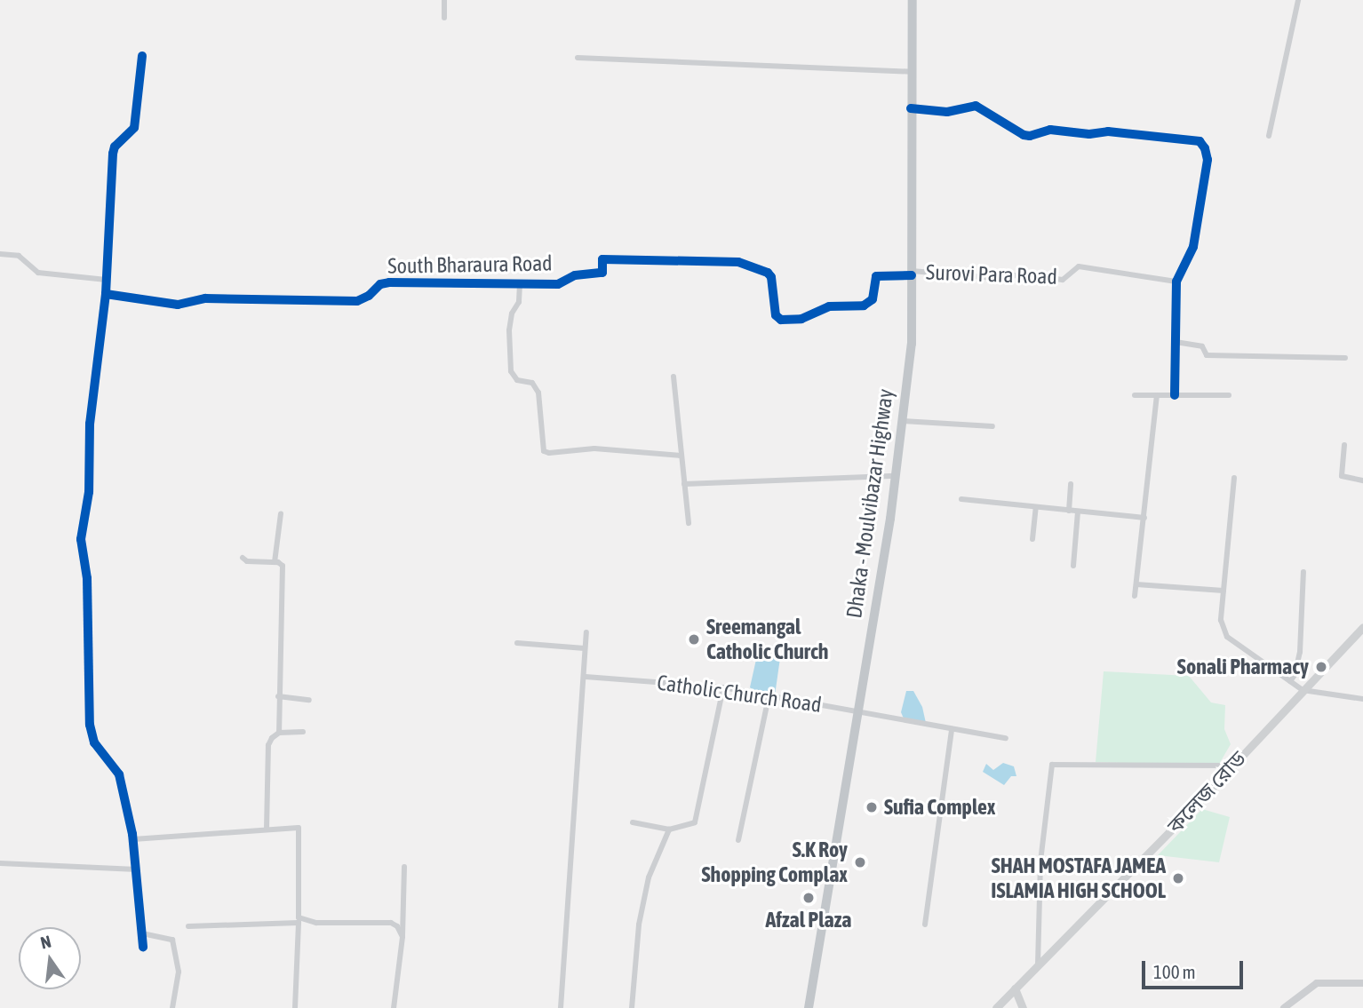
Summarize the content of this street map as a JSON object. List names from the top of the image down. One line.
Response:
{"streets":{"highway":["Dhaka - Moulvibazar Highway"],"main road":["কলেজ রোড"],"street":["South Bharaura Road","Surovi Para Road","Catholic Church Road"]},"crossings":[["South Bharaura Road","Surovi Para Road"],["South Bharaura Road","Dhaka - Moulvibazar Highway"],["Surovi Para Road","Dhaka - Moulvibazar Highway"],["Dhaka - Moulvibazar Highway","Catholic Church Road"]],"places":["Sreemangal Catholic Church","Sonali Pharmacy","Sufia Complex","S.K Roy Shopping Complax","SHAH MOSTAFA JAMEA ISLAMIA HIGH SCHOOL","Afzal Plaza"],"scale_bar":"100 m","north":"top"}
